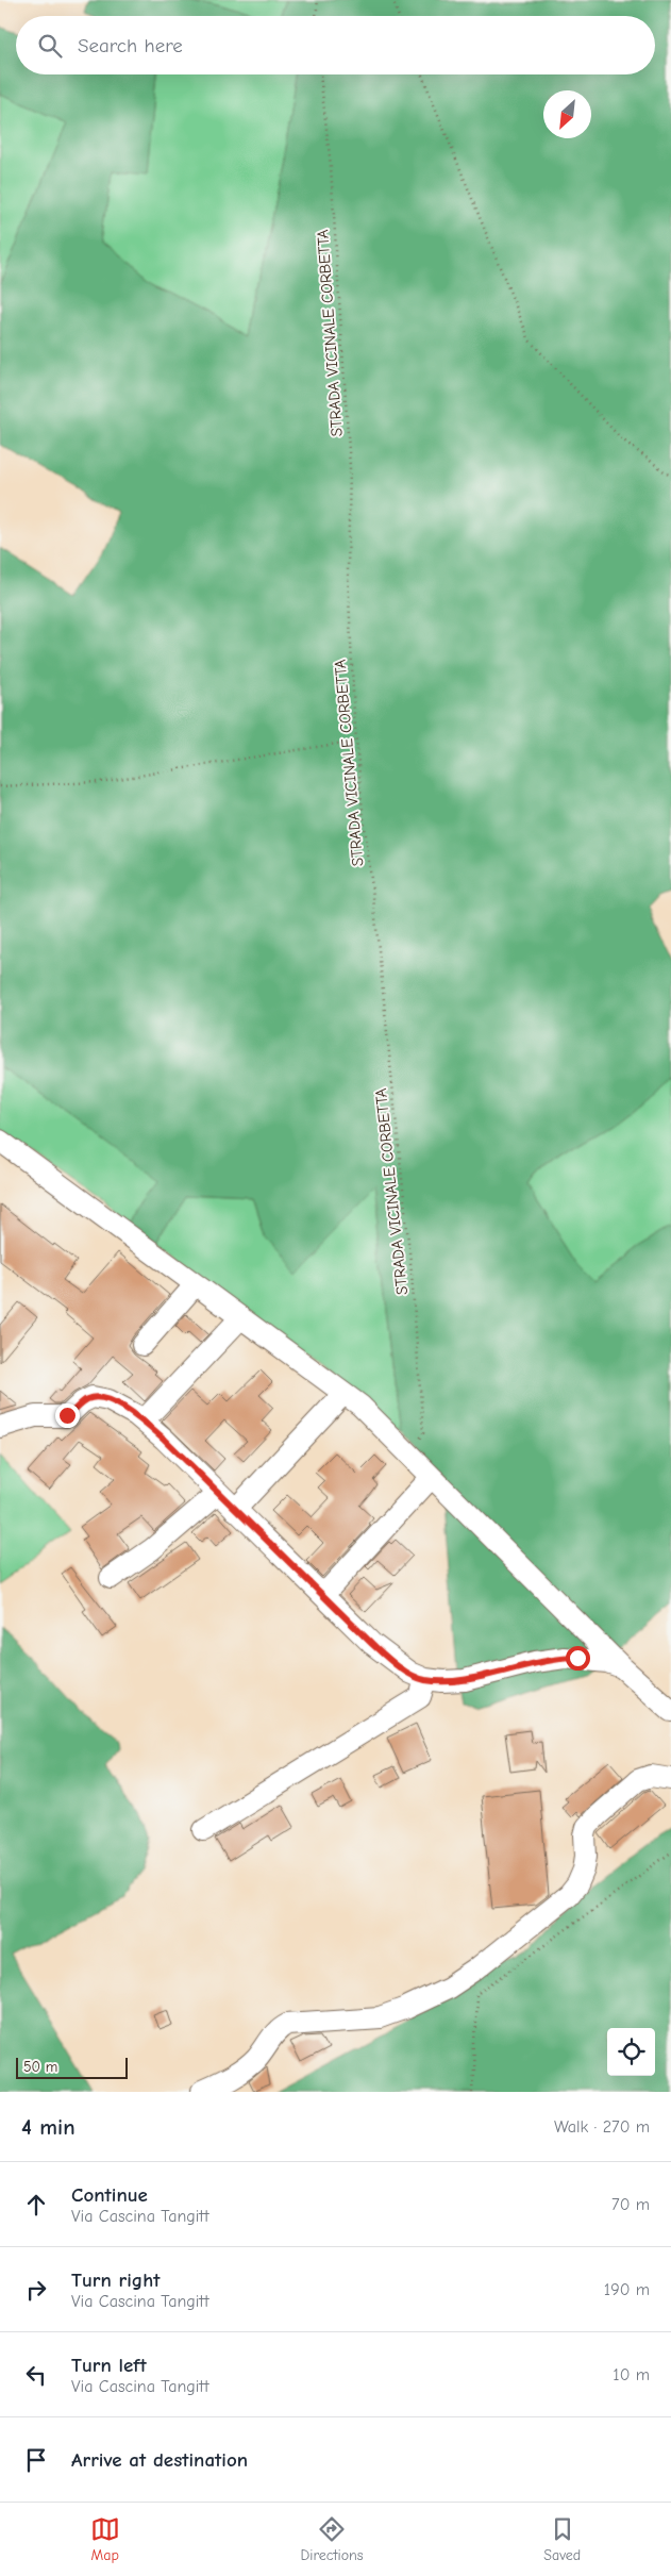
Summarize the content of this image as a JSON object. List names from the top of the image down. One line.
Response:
{"streets":{"path":["STRADA VICINALE CORBETTA"]},"scale_bar":"50 m","north":"bottom left","page":{"search":"Search here","scale":"50 m","heading":["4 min","Walk · 270 m"],"list":[["Continue","Via Cascina Tangitt","70 m"],["Turn right","Via Cascina Tangitt","190 m"],["Turn left","Via Cascina Tangitt","10 m"],"Arrive at destination"],"nav":["Map","Directions","Saved"]}}
